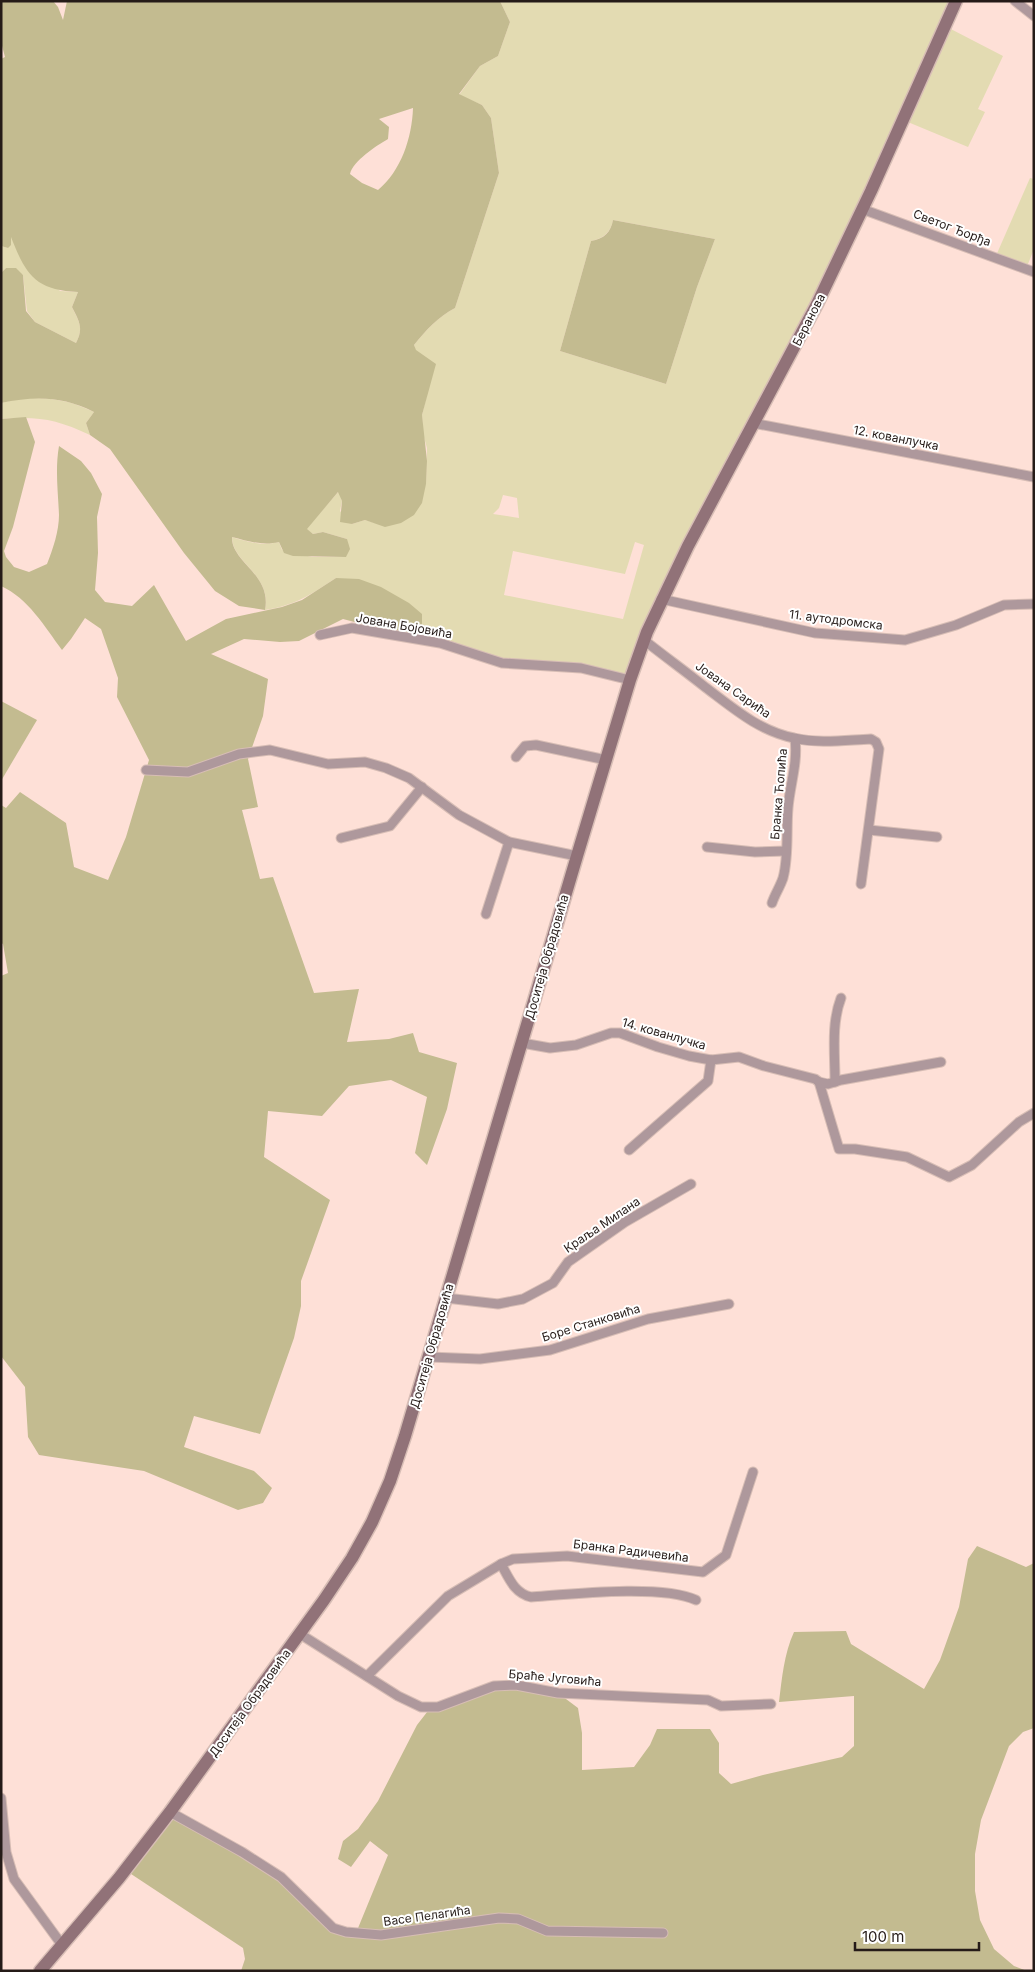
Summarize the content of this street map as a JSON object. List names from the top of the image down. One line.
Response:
{"streets":{"main road":["Беранова","Доситеја Обрадовића"],"street":["Светог Ђорђа","12. кованлучка","11. аутодромска","Јована Бојовића","Јована Сарића","Бранка Ћопића","14. кованлучка","Краља Милана","Боре Станковића","Бранка Радичевића","Браће Југовића","Васе Пелагића"]},"crossings":[["Светог Ђорђа","Беранова"],["Беранова","12. кованлучка"],["Беранова","11. аутодромска"],["Беранова","Јована Сарића"],["Беранова","Доситеја Обрадовића"],["Јована Бојовића","Доситеја Обрадовића"],["Јована Сарића","Бранка Ћопића"],["Јована Сарића","Доситеја Обрадовића"],["Доситеја Обрадовића","14. кованлучка"],["Доситеја Обрадовића","Краља Милана"],["Доситеја Обрадовића","Боре Станковића"],["Доситеја Обрадовића","Браће Југовића"],["Доситеја Обрадовића","Васе Пелагића"],["Бранка Радичевића","Браће Југовића"]],"scale_bar":"100 m"}
